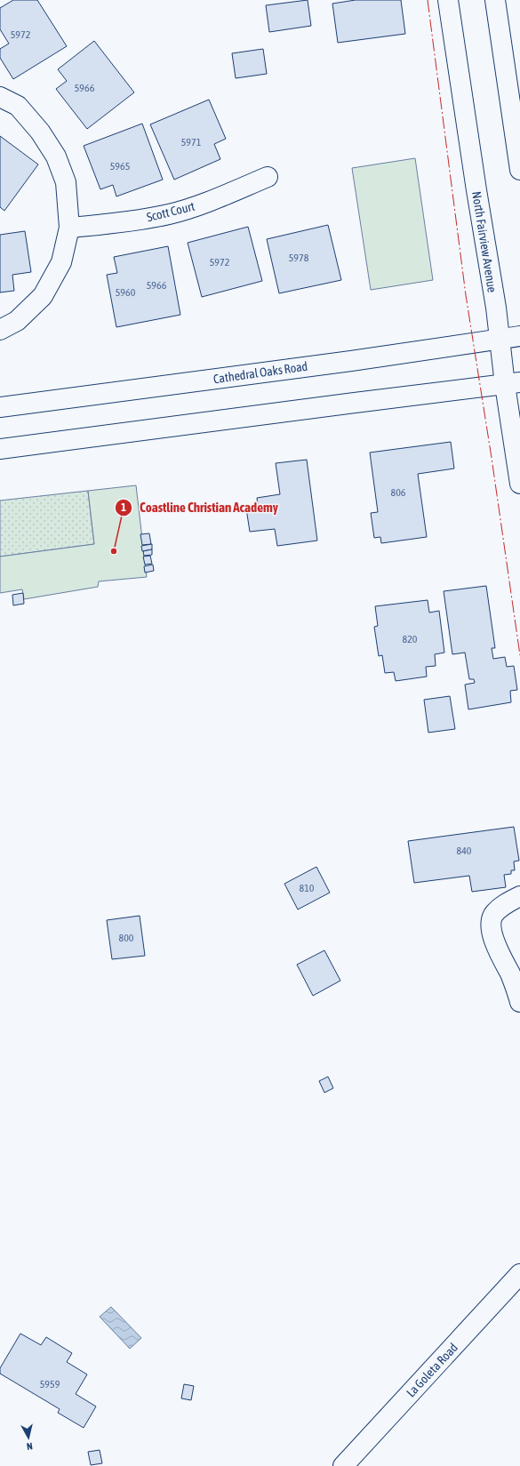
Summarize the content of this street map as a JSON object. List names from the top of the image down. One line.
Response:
{"streets":{"main road":["Scott Court","North Fairview Avenue","Cathedral Oaks Road","La Goleta Road"]},"crossings":[["North Fairview Avenue","Cathedral Oaks Road"]],"places":["Coastline Christian Academy"],"house_numbers":["5972","5966","5971","5965","5978","5972","5966","5960","806","820","840","810","800","5959"],"north":"bottom"}
